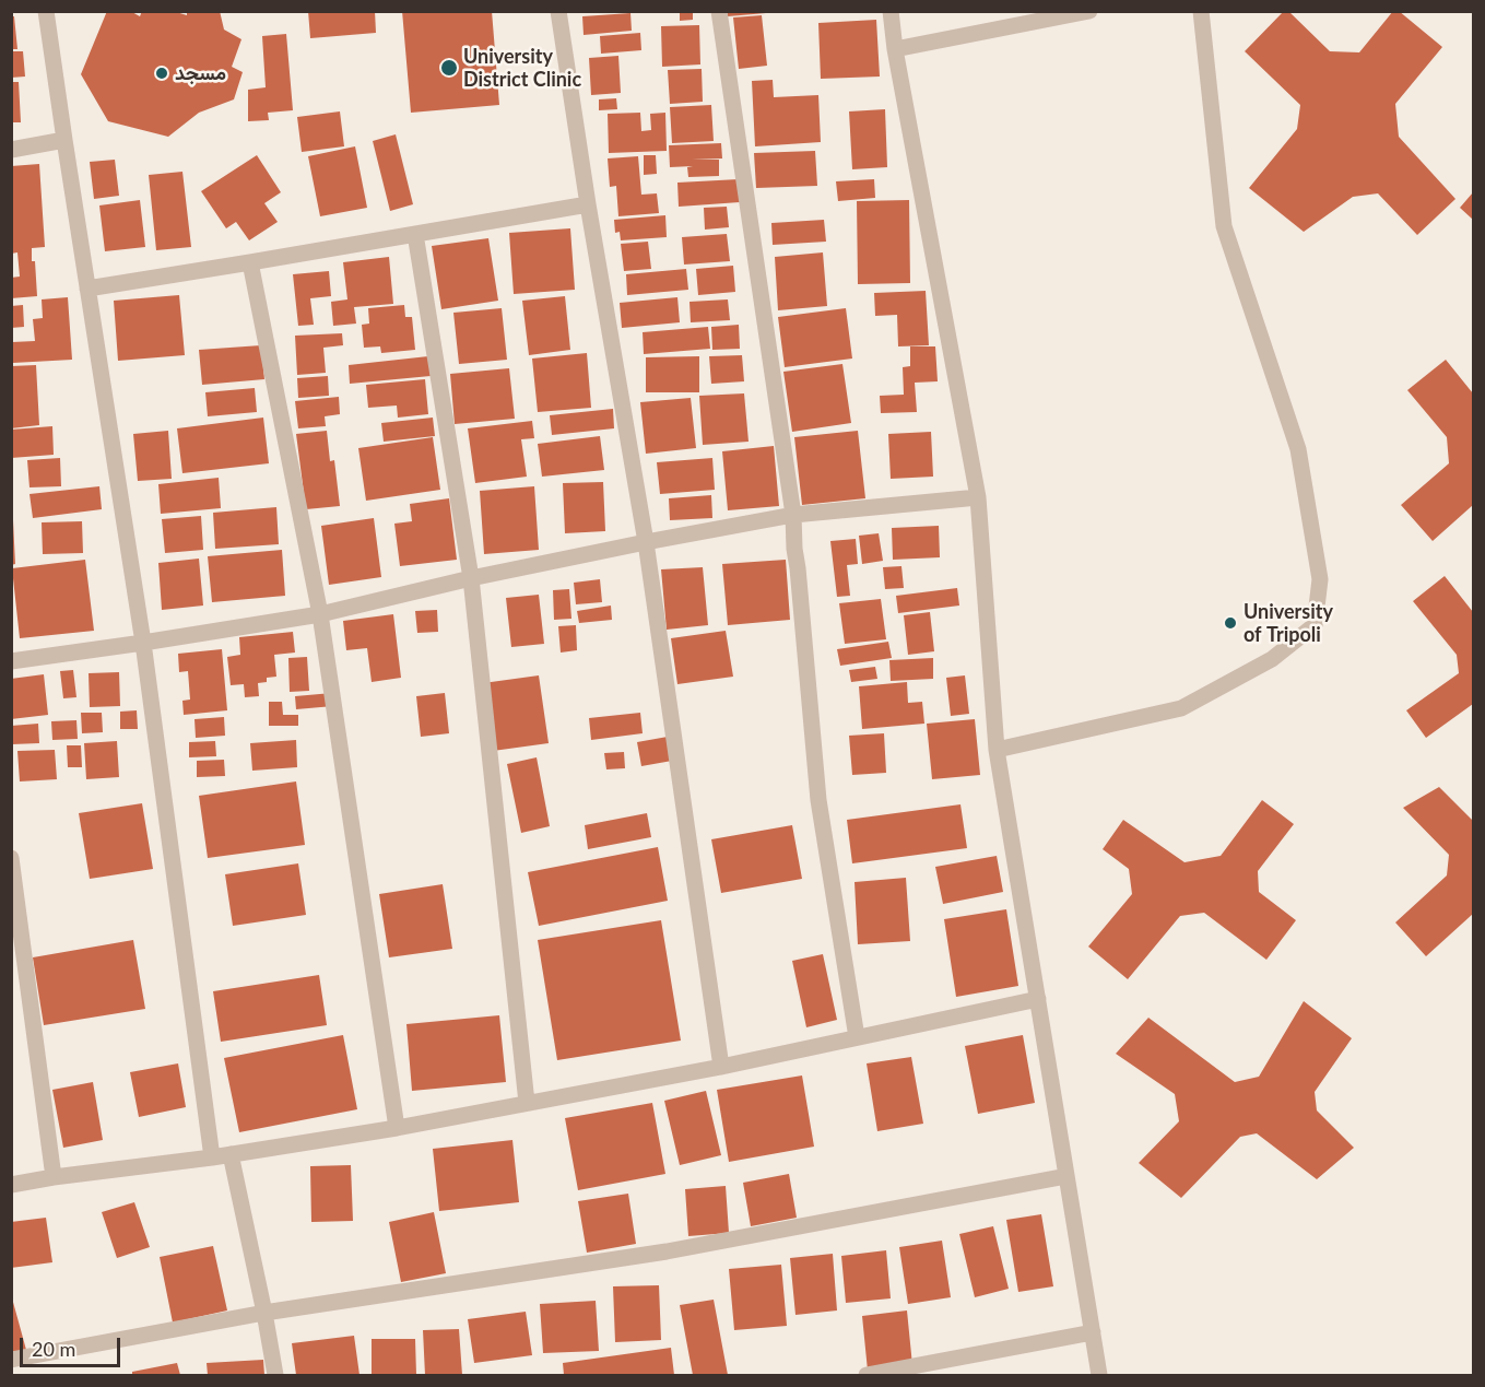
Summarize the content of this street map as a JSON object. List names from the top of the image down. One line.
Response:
{"places":["University District Clinic","مسجد","University of Tripoli"],"scale_bar":"20 m"}
